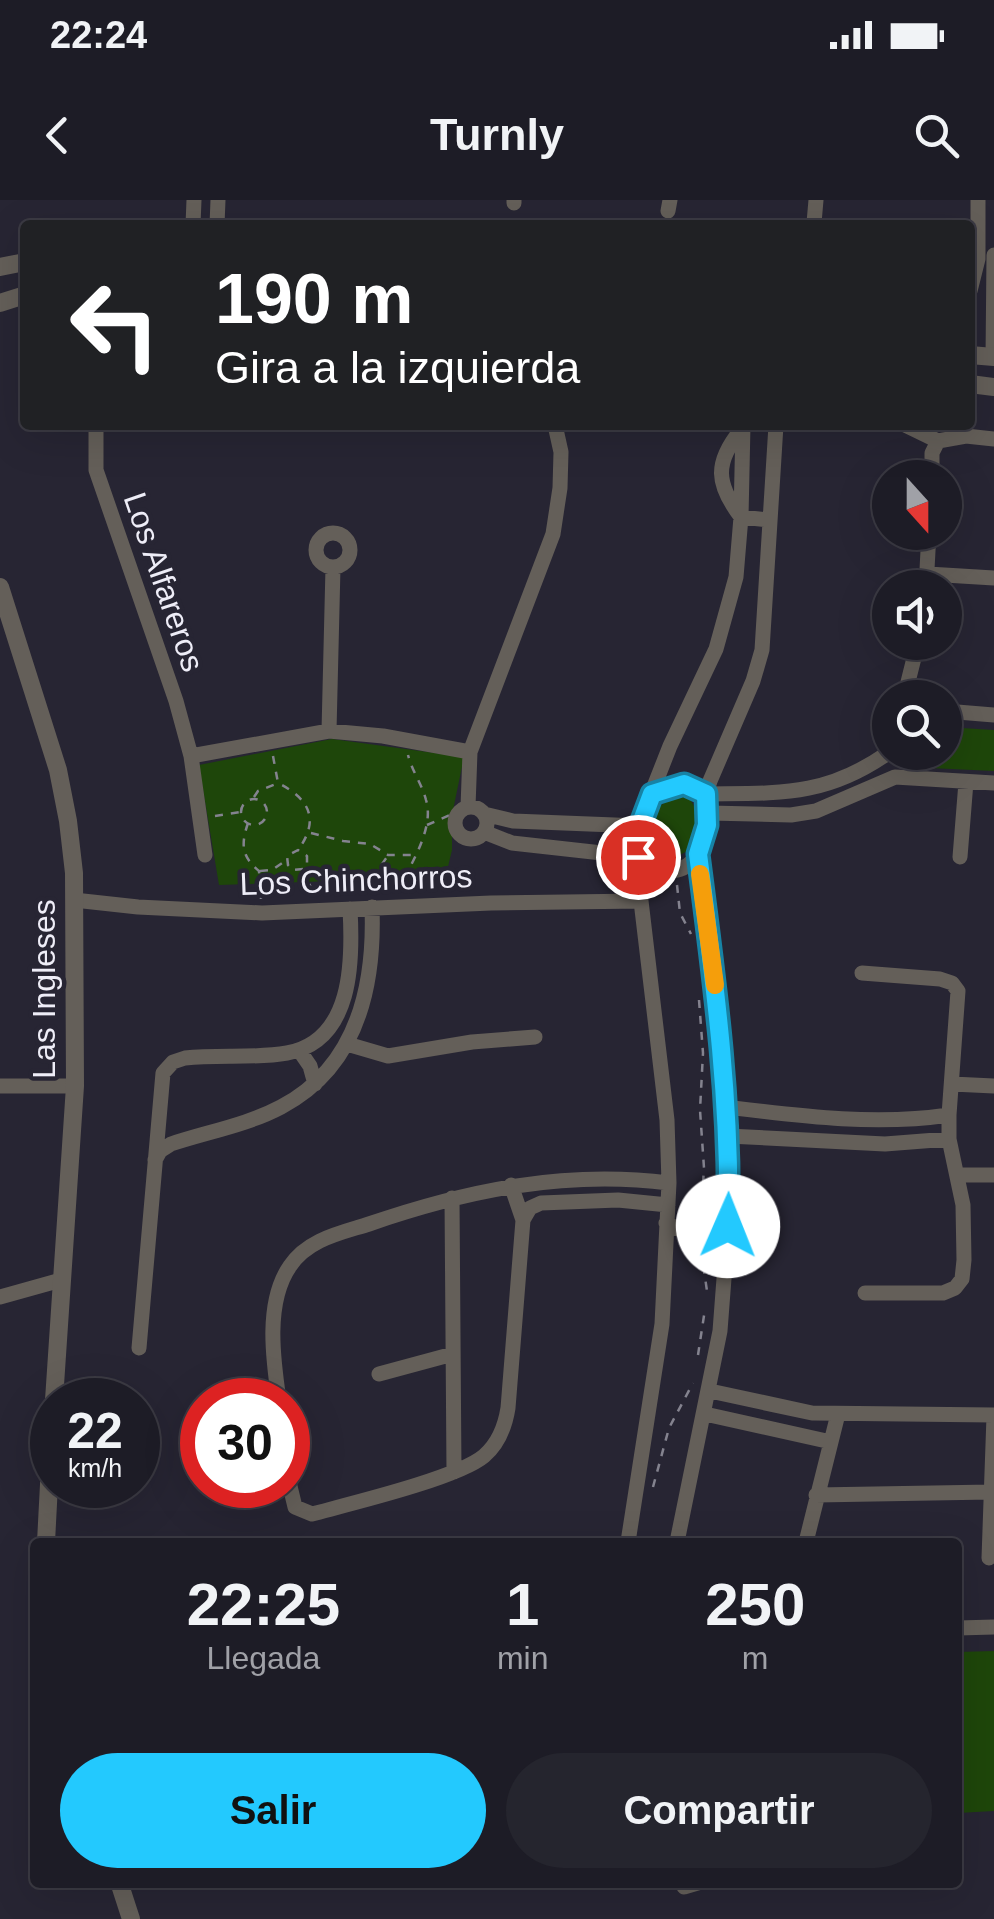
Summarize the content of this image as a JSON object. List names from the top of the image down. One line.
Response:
{"streets":{"street":["Los Alfareros","Los Chinchorros","Las Ingleses"]},"crossings":[["Los Chinchorros","Las Ingleses"]],"north":"bottom","page":{"status":"22:24","header":"Turnly","turn":["190 m","Gira a la izquierda"],"speed":"22 km/h","limit":"30","eta":["22:25","Llegada","1","min","250","m"],"buttons":["Salir","Compartir"]}}
